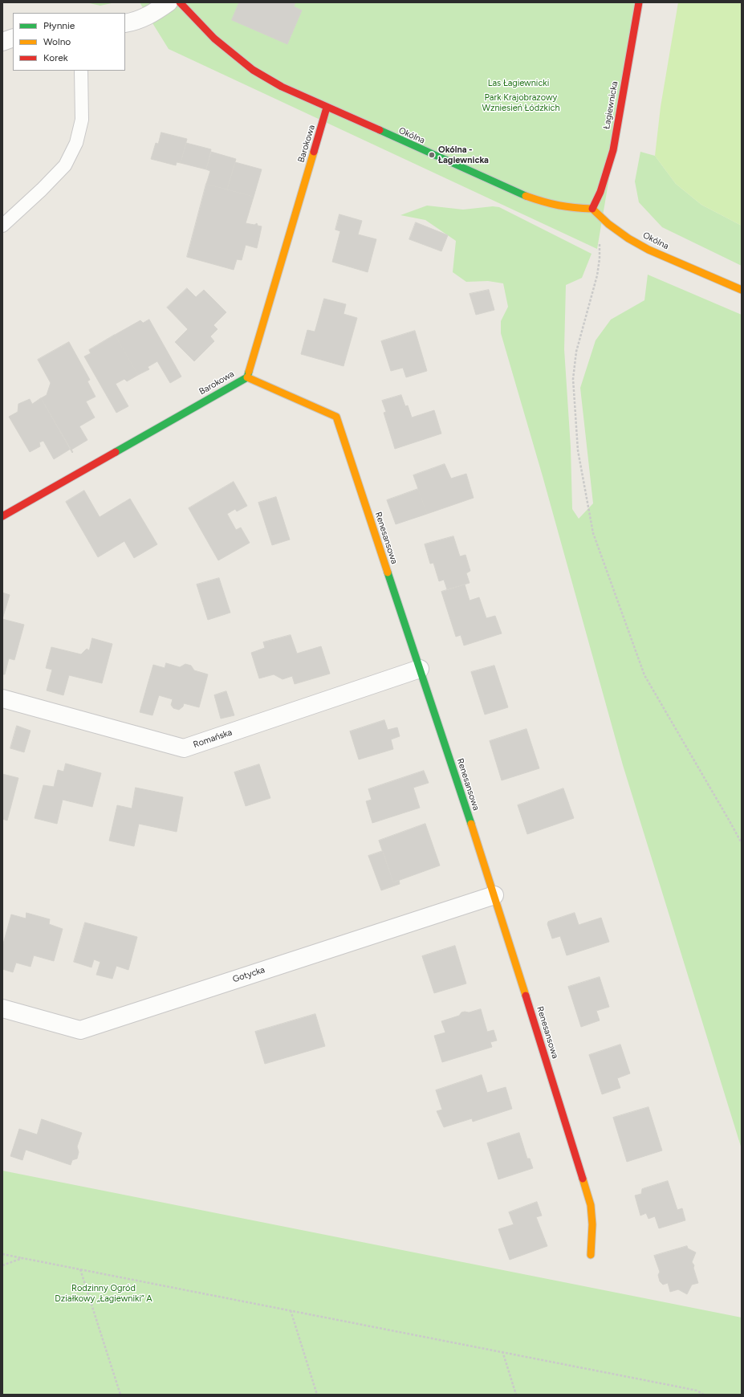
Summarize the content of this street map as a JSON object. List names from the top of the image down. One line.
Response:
{"streets":{"street":["Łagiewnicka","Okólna","Barokowa","Renesansowa","Romańska","Gotycka"]},"crossings":[["Łagiewnicka","Okólna"],["Okólna","Barokowa"],["Barokowa","Renesansowa"],["Renesansowa","Romańska"],["Renesansowa","Gotycka"]],"parks":["Las Łagiewnicki","Park Krajobrazowy Wzniesień Łódzkich","Rodzinny Ogród Działkowy „Łagiewniki” A"],"places":["Okólna - Łagiewnicka"],"legend":["Płynnie","Wolno","Korek"]}
